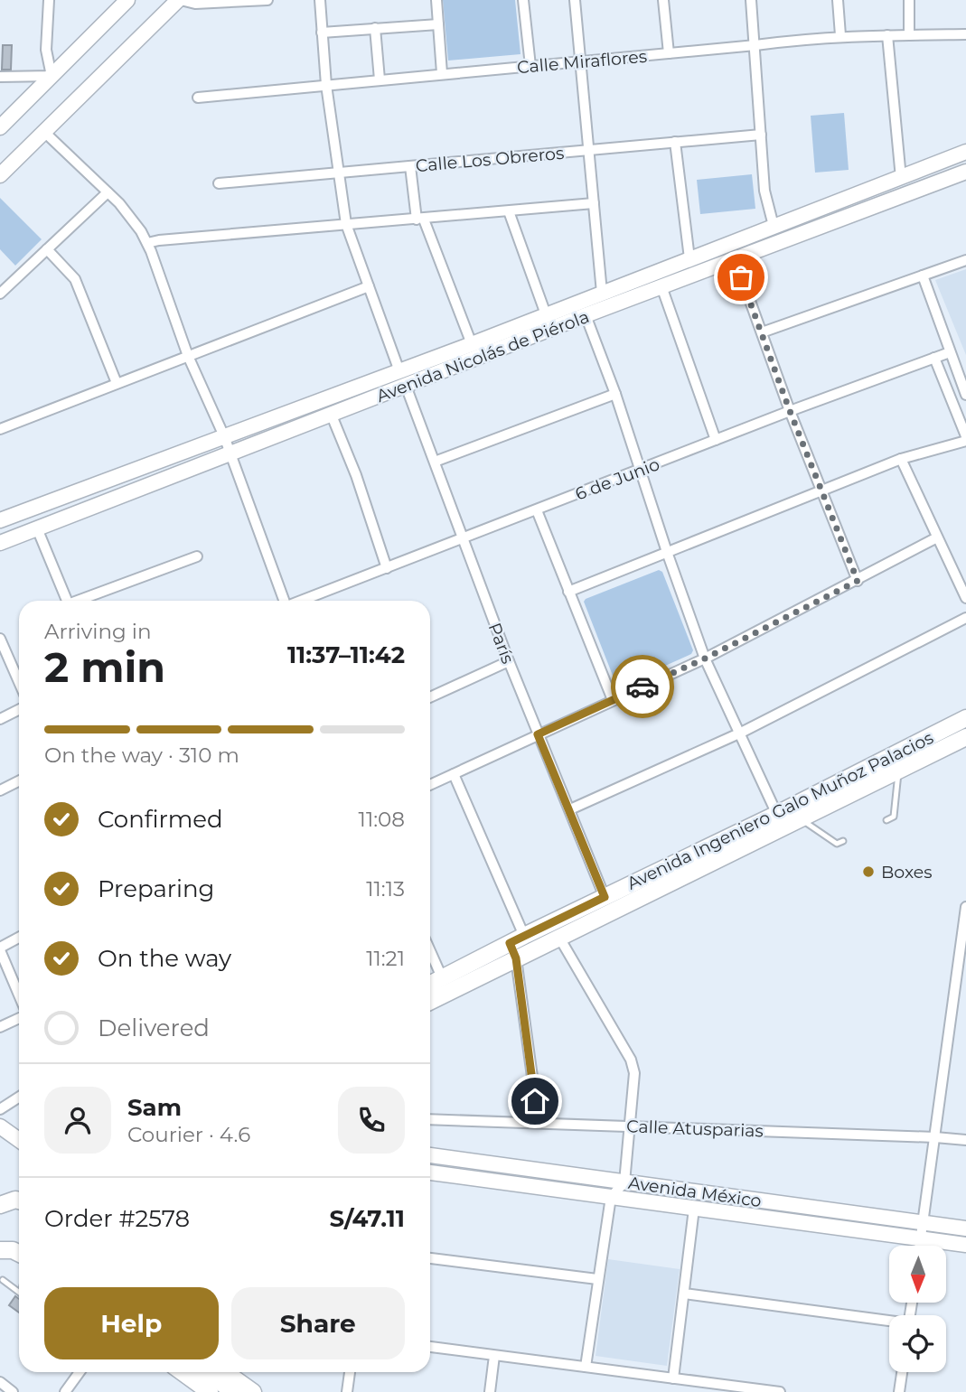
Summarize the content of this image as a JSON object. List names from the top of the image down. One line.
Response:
{"streets":{"main road":["Avenida Ingeniero Galo Muñoz Palacios"],"street":["Calle Miraflores","Calle Los Obreros","Avenida Nicolás de Piérola","6 de Junio","París","Calle Atusparias","Avenida México"]},"crossings":[["Avenida Nicolás de Piérola","París"],["6 de Junio","París"],["París","Avenida Ingeniero Galo Muñoz Palacios"]],"places":["Boxes"],"north":"bottom","page":{"heading":["2 min","Arriving in","11:37–11:42"],"panel":["Sam","Courier · 4.6","Order #2578","S/47.11"],"bar":"On the way · 310 m","list":[["Confirmed","11:08"],["Preparing","11:13"],["On the way","11:21"],"Delivered"],"buttons":["Help","Share"]}}
